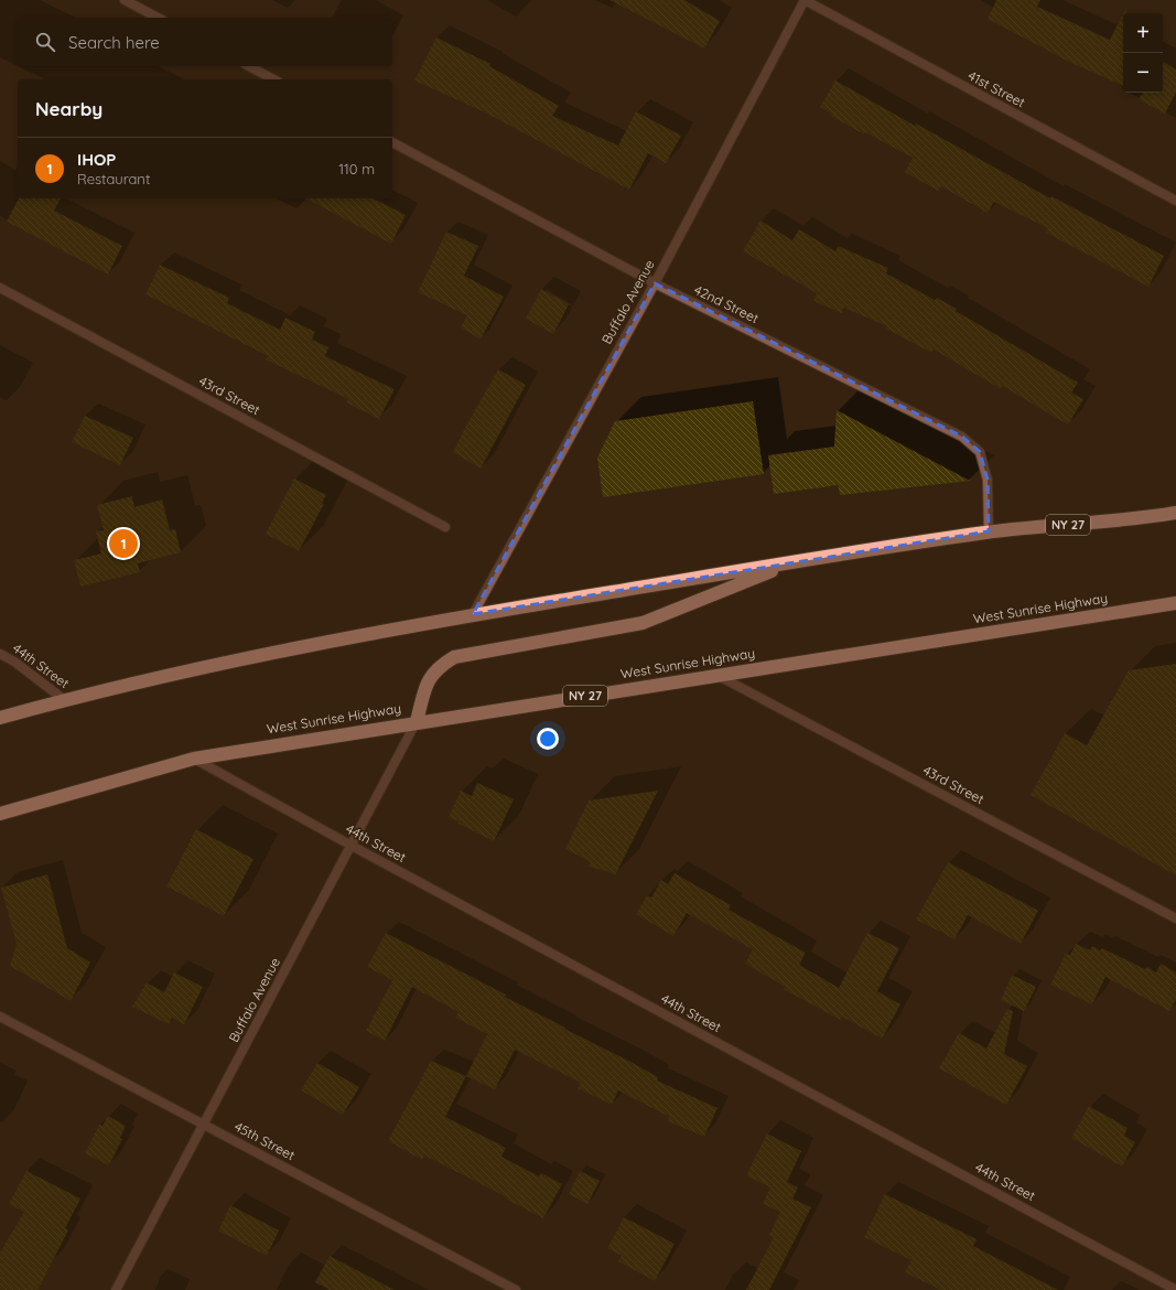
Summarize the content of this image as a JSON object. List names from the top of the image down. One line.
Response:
{"streets":{"highway":["NY 27","West Sunrise Highway"],"street":["41st Street","Buffalo Avenue","42nd Street","43rd Street","44th Street","45th Street"]},"crossings":[["41st Street","Buffalo Avenue"],["Buffalo Avenue","42nd Street"],["Buffalo Avenue","NY 27"],["Buffalo Avenue","West Sunrise Highway"],["Buffalo Avenue","44th Street"],["Buffalo Avenue","45th Street"],["42nd Street","NY 27"],["43rd Street","West Sunrise Highway"],["NY 27","44th Street"],["West Sunrise Highway","44th Street"]],"page":{"map_buttons":["+","−"],"search":"Search here","heading":"Nearby","list":[{"mark":"1","name":"IHOP","note":"Restaurant","value":"110 m"}],"pins":"1"}}
